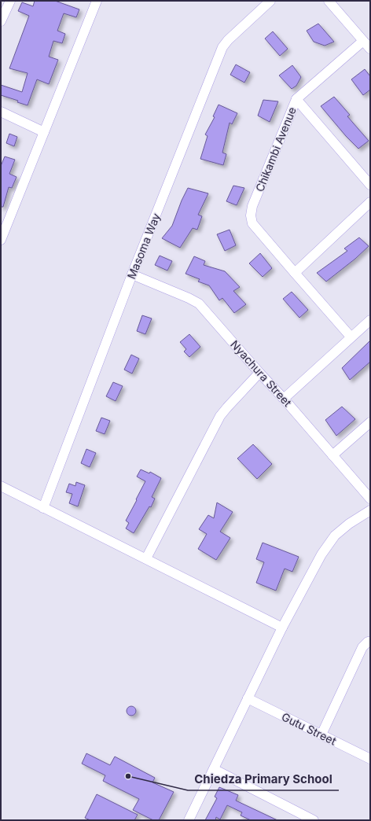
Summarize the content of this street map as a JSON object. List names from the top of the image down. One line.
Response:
{"streets":{"street":["Chikambi Avenue","Masoma Way","Nyachura Street","Gutu Street"]},"crossings":[["Masoma Way","Nyachura Street"]],"places":["Chiedza Primary School"]}
